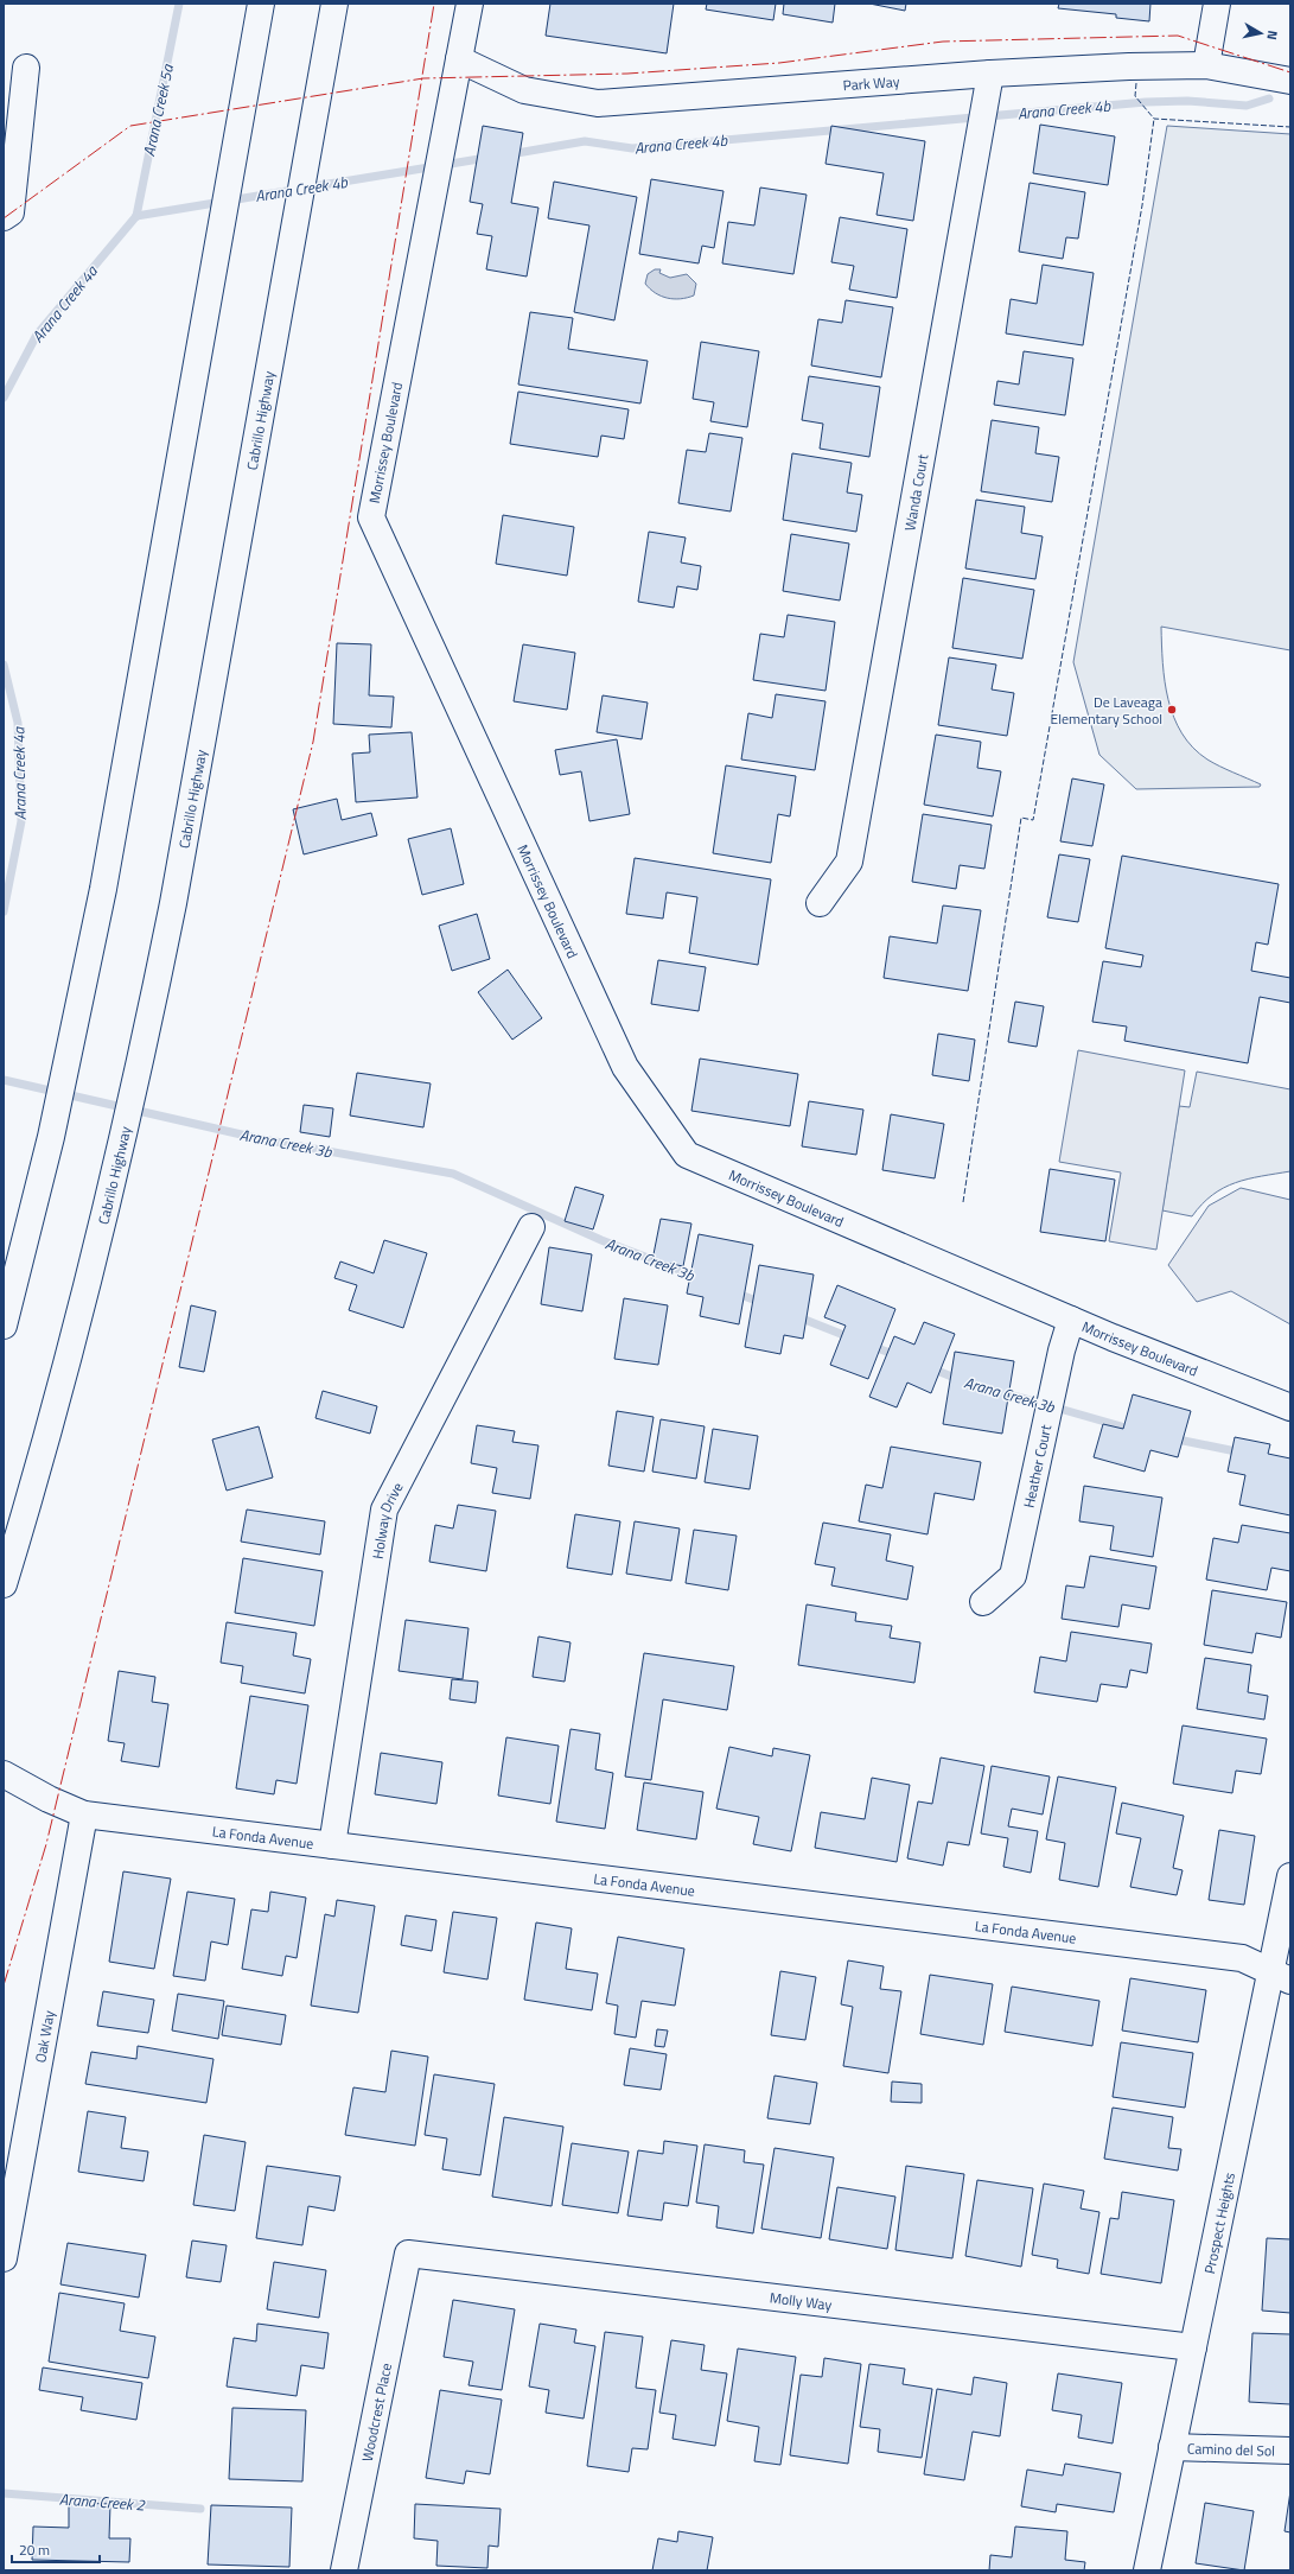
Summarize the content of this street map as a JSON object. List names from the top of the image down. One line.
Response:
{"streets":{"main road":["Park Way","Cabrillo Highway","Morrissey Boulevard","Wanda Court","Heather Court","Holway Drive","La Fonda Avenue","Oak Way","Prospect Heights","Molly Way","Woodcrest Place","Camino del Sol"]},"crossings":[["Park Way","Morrissey Boulevard"],["Park Way","Wanda Court"],["Morrissey Boulevard","Heather Court"],["Holway Drive","La Fonda Avenue"],["La Fonda Avenue","Oak Way"],["La Fonda Avenue","Prospect Heights"],["Prospect Heights","Molly Way"],["Prospect Heights","Camino del Sol"],["Molly Way","Woodcrest Place"]],"water":["Arana Creek 4b","Arana Creek 5a","Arana Creek 4a","Arana Creek 3b","Arana Creek 2"],"places":["De Laveaga Elementary School"],"scale_bar":"20 m","north":"right"}
